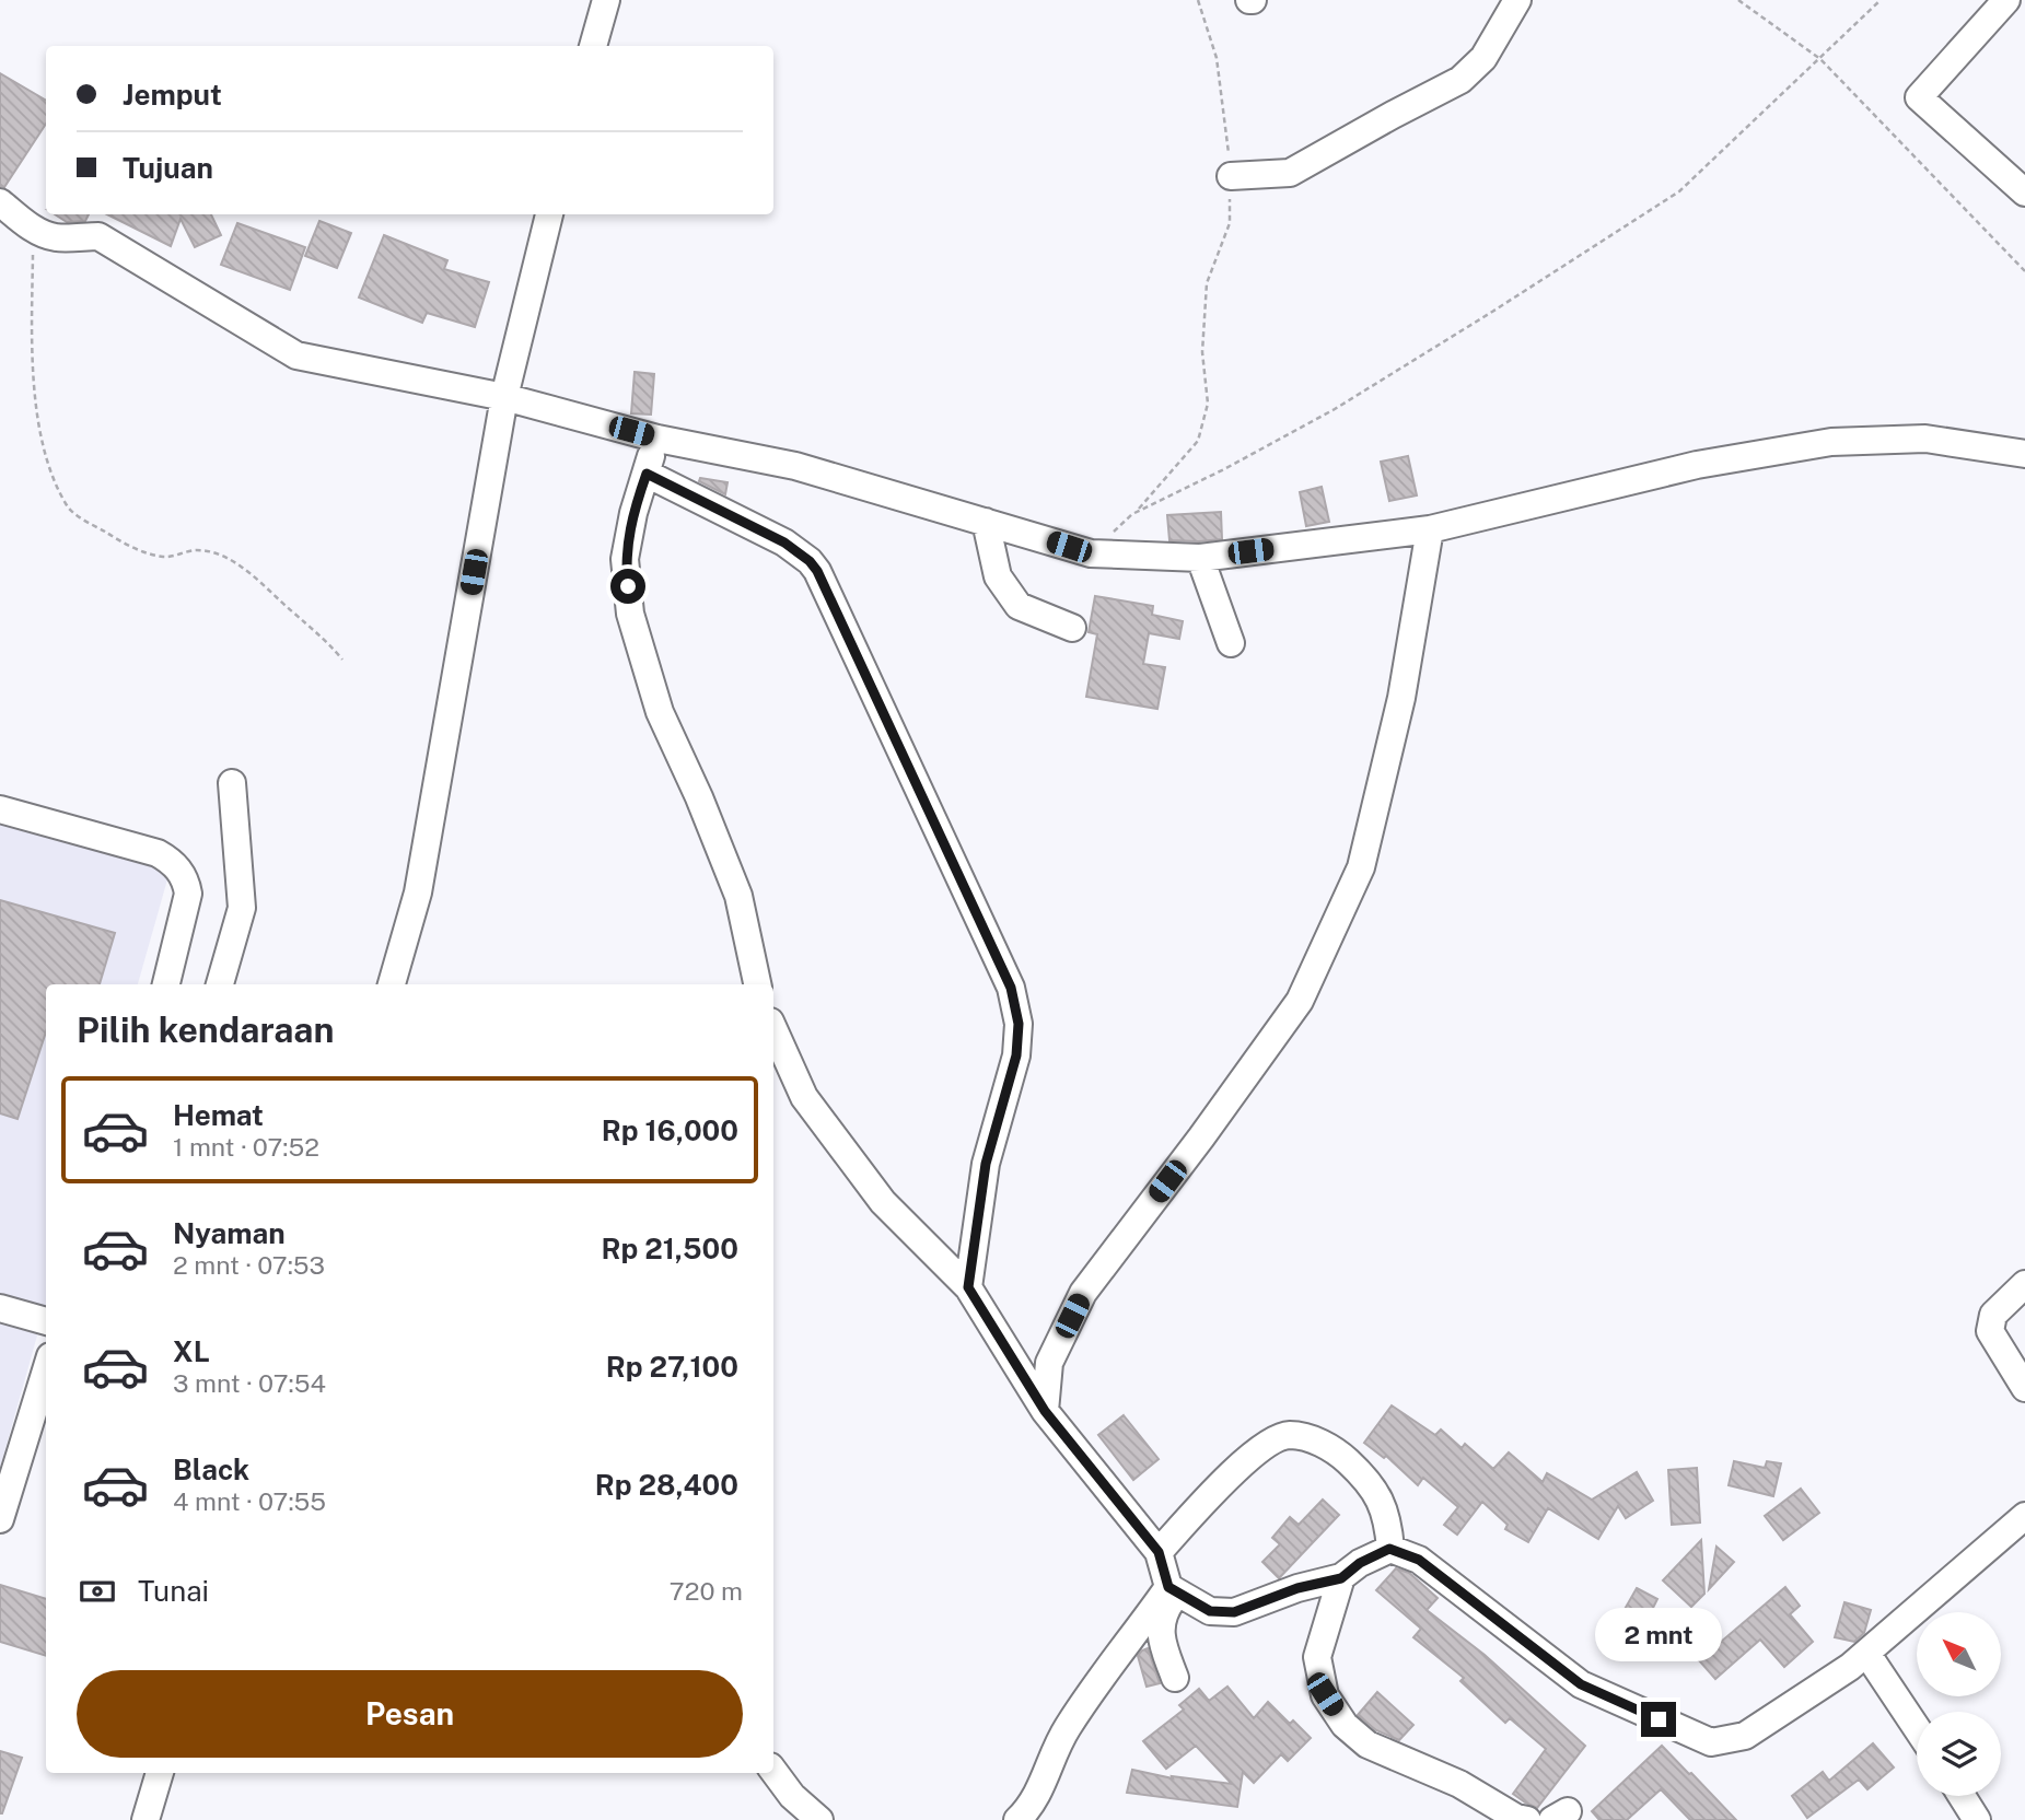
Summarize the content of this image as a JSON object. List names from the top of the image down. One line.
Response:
{"north":"top left","page":{"banner":["Jemput","Tujuan"],"heading":"Pilih kendaraan","list":[{"name":"Hemat","note":"1 mnt · 07:52","value":"Rp 16,000"},{"name":"Nyaman","note":"2 mnt · 07:53","value":"Rp 21,500"},{"name":"XL","note":"3 mnt · 07:54","value":"Rp 27,100"},{"name":"Black","note":"4 mnt · 07:55","value":"Rp 28,400"}],"pay":["Tunai","720 m"],"bubble":"2 mnt","buttons":"Pesan"}}
